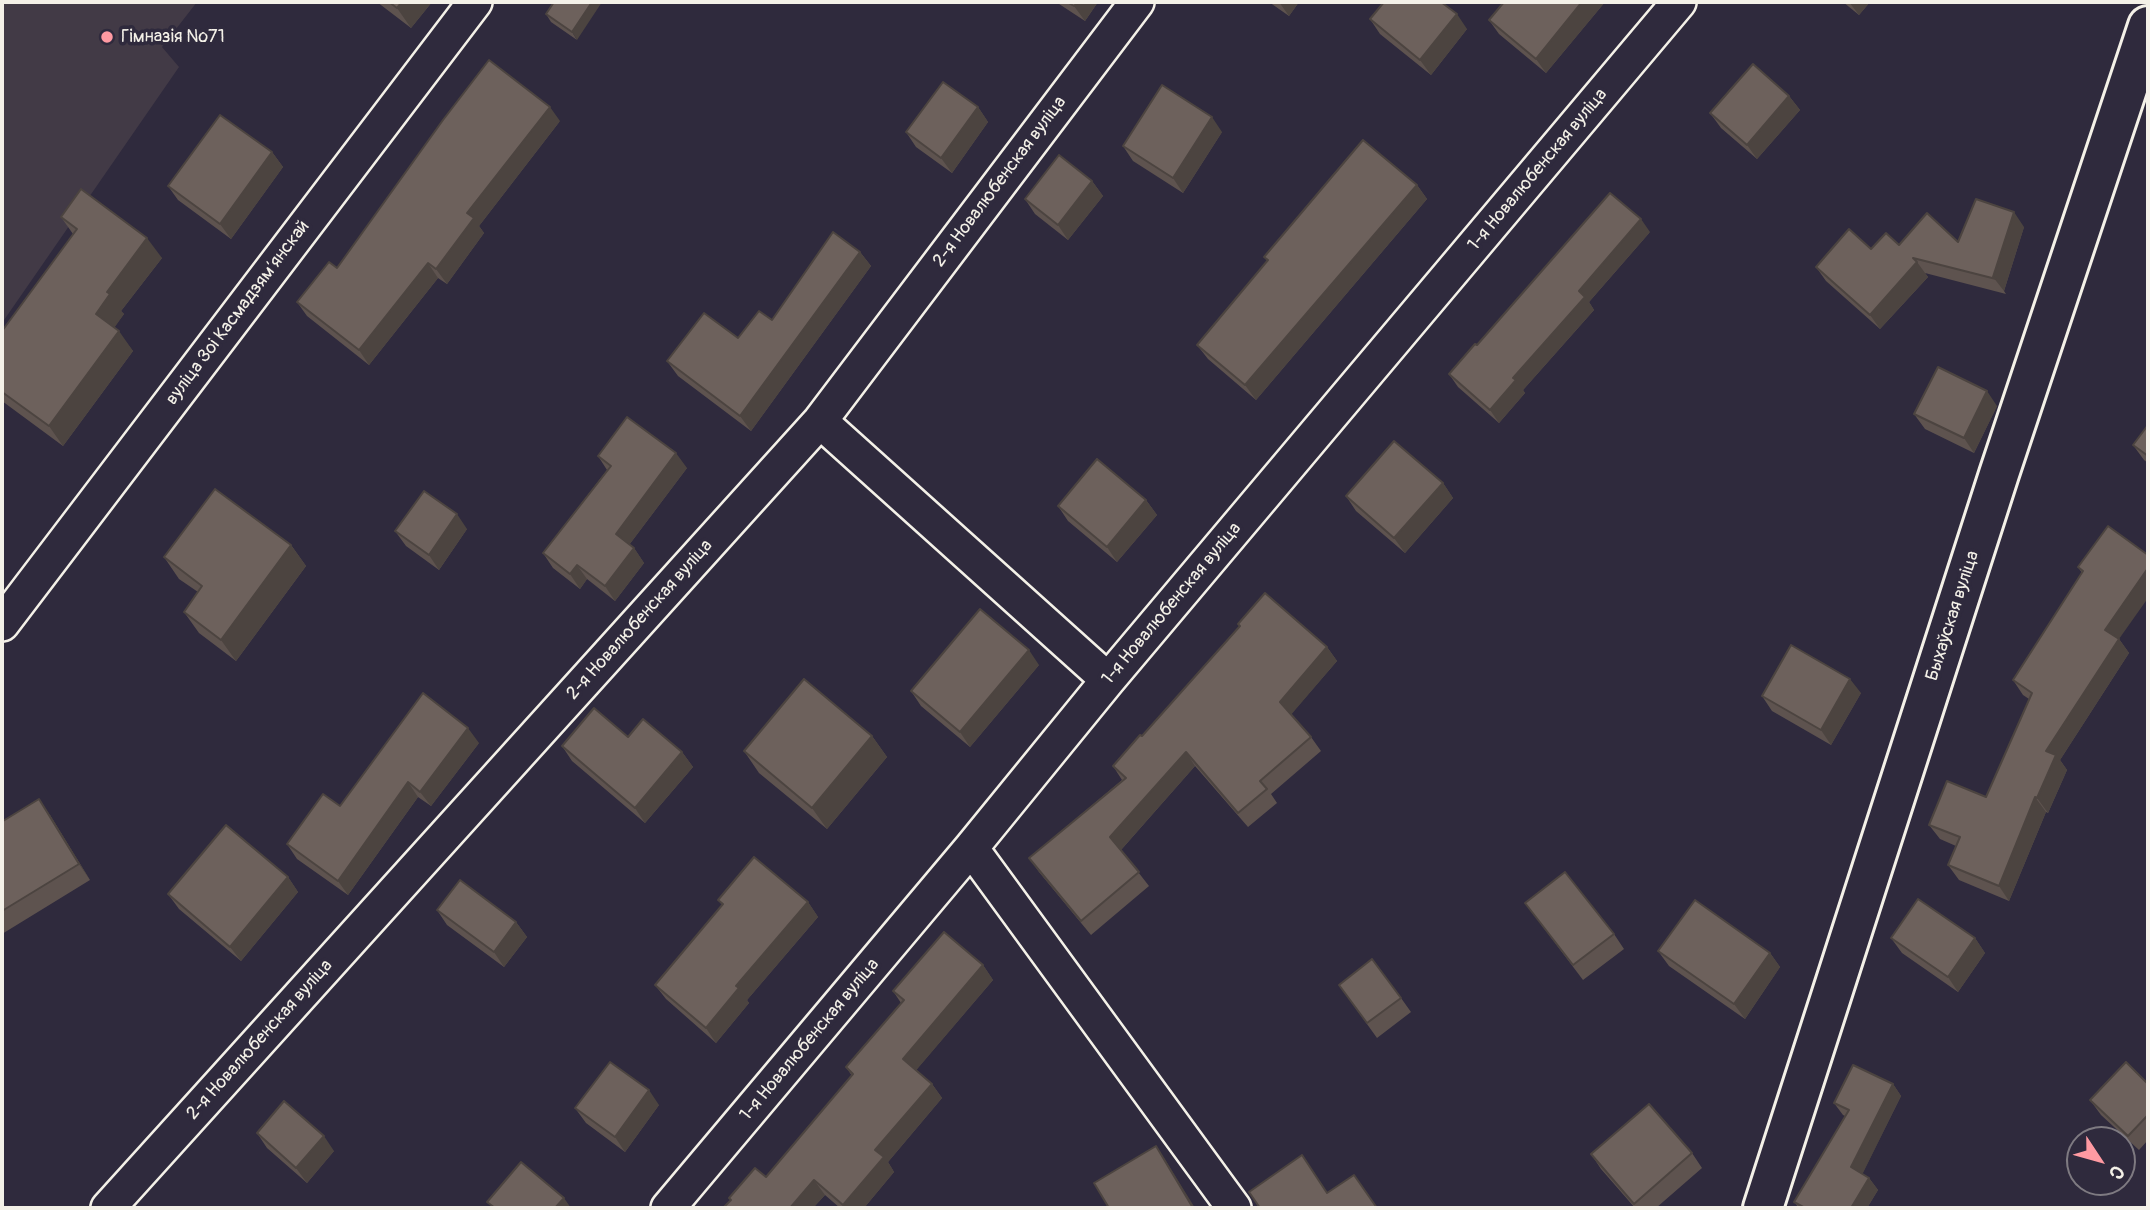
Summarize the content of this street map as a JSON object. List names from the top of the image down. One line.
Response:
{"streets":{"main road":["Быхаўская вуліца"],"street":["1-я Новалюбенская вуліца","2-я Новалюбенская вуліца","вуліца Зоі Касмадзямʼянскай"]},"places":["Гімназія №71"],"north":"bottom right"}
